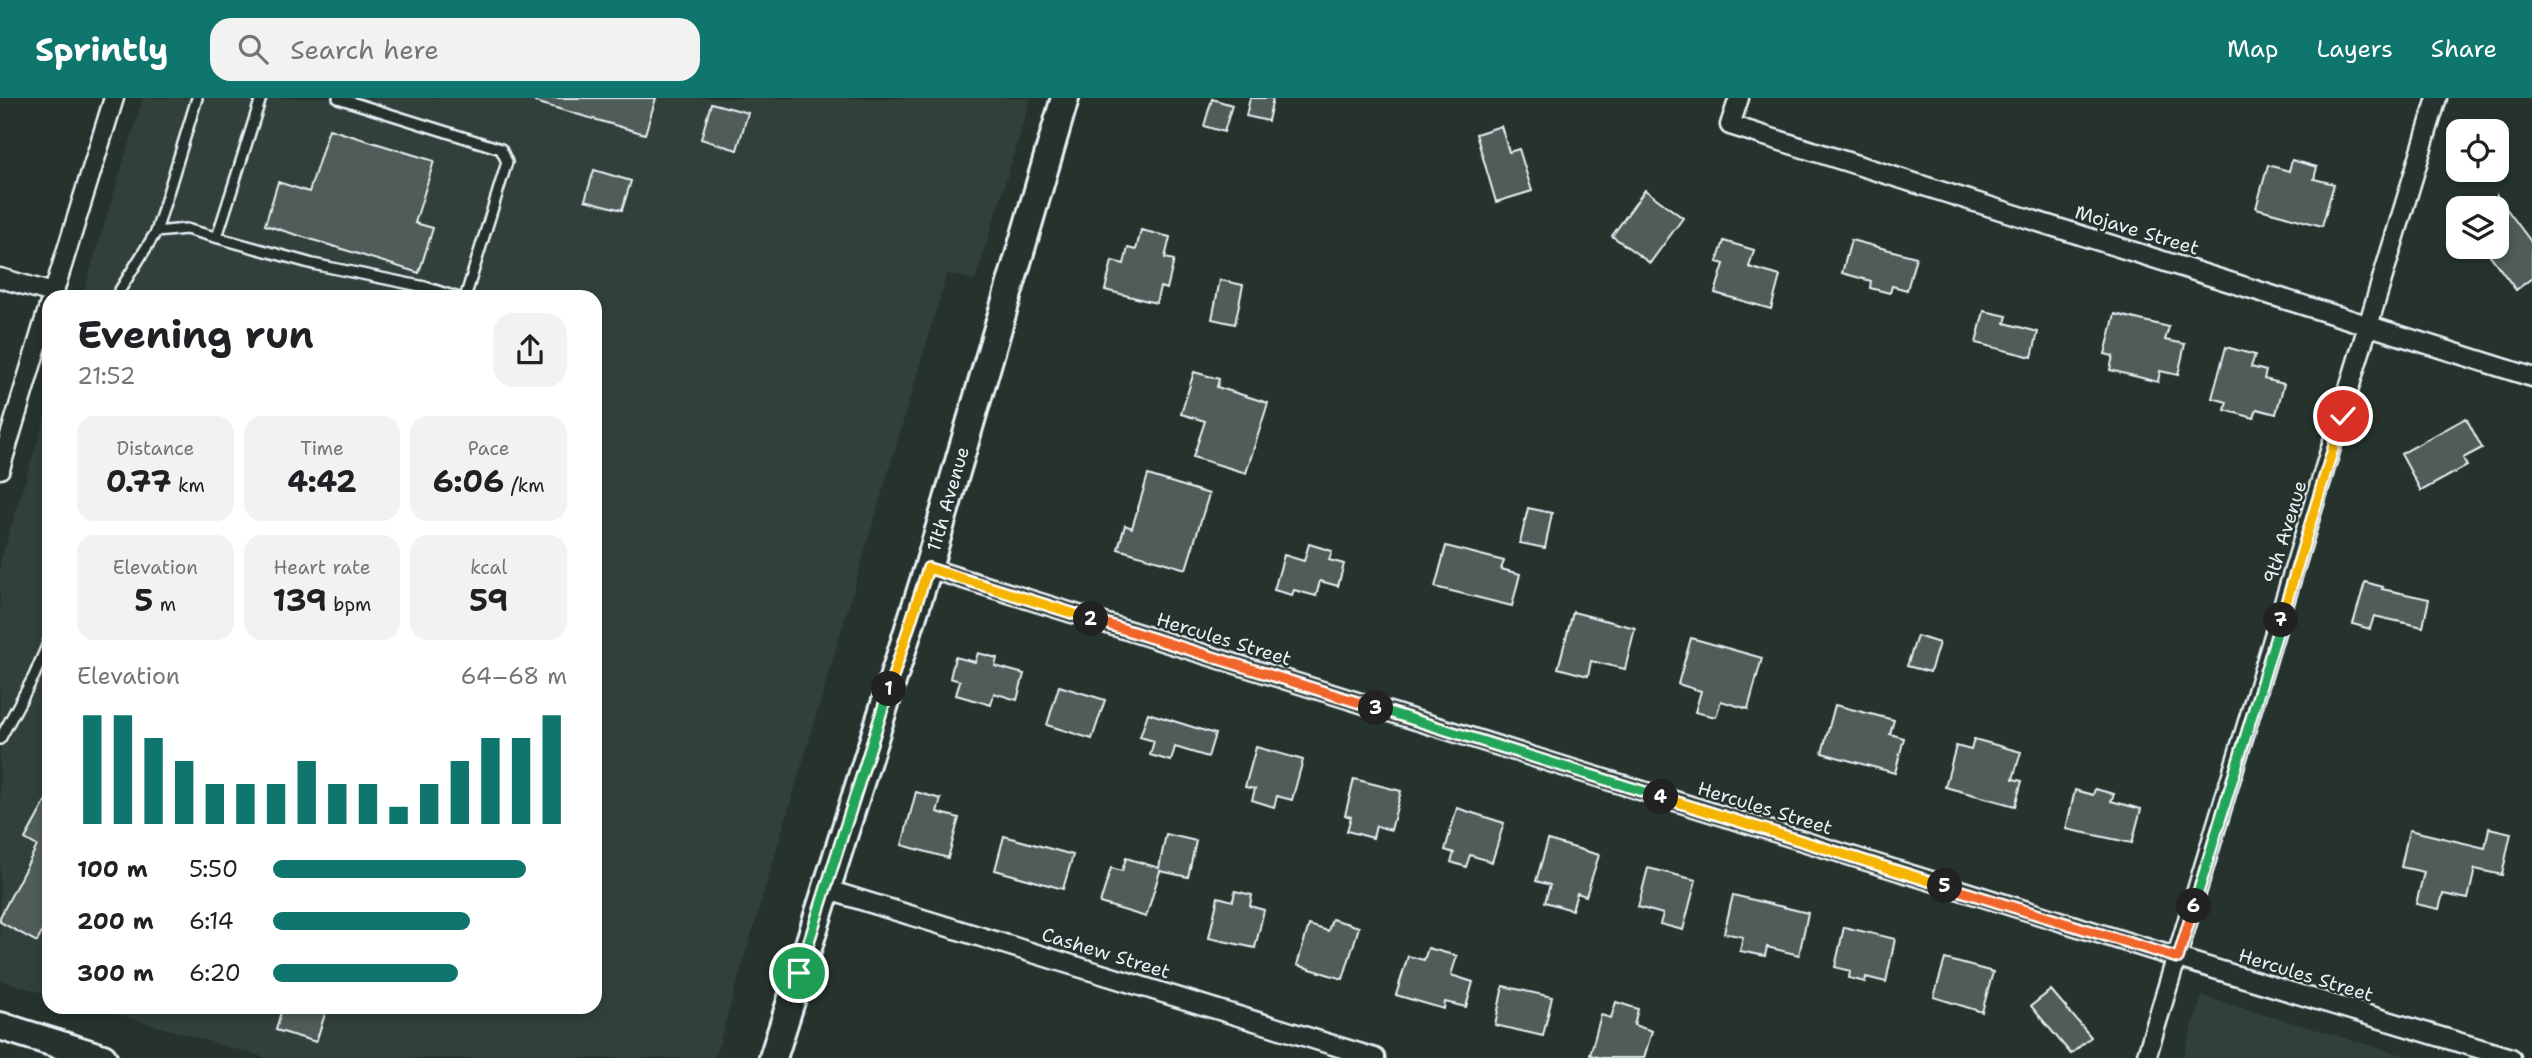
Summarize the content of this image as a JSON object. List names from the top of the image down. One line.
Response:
{"streets":{"main road":["11th Avenue"],"street":["Mojave Street","9th Avenue","Hercules Street","Cashew Street"]},"crossings":[["Mojave Street","9th Avenue"],["11th Avenue","Hercules Street"],["11th Avenue","Cashew Street"],["9th Avenue","Hercules Street"]],"page":{"header":"Sprintly","search":"Search here","nav":["Map","Layers","Share"],"heading":["Evening run","21:52"],"stats":[["Distance","0.77 km"],["Time","4:42"],["Pace","6:06 /km"],["Elevation","5 m"],["Heart rate","139 bpm"],["kcal","59"]],"pins":["2","7","1","3","4","5","6"],"chart":["Elevation","64–68 m"],"list":[{"name":"100 m","note":"5:50"},{"name":"200 m","note":"6:14"},{"name":"300 m","note":"6:20"}]}}
